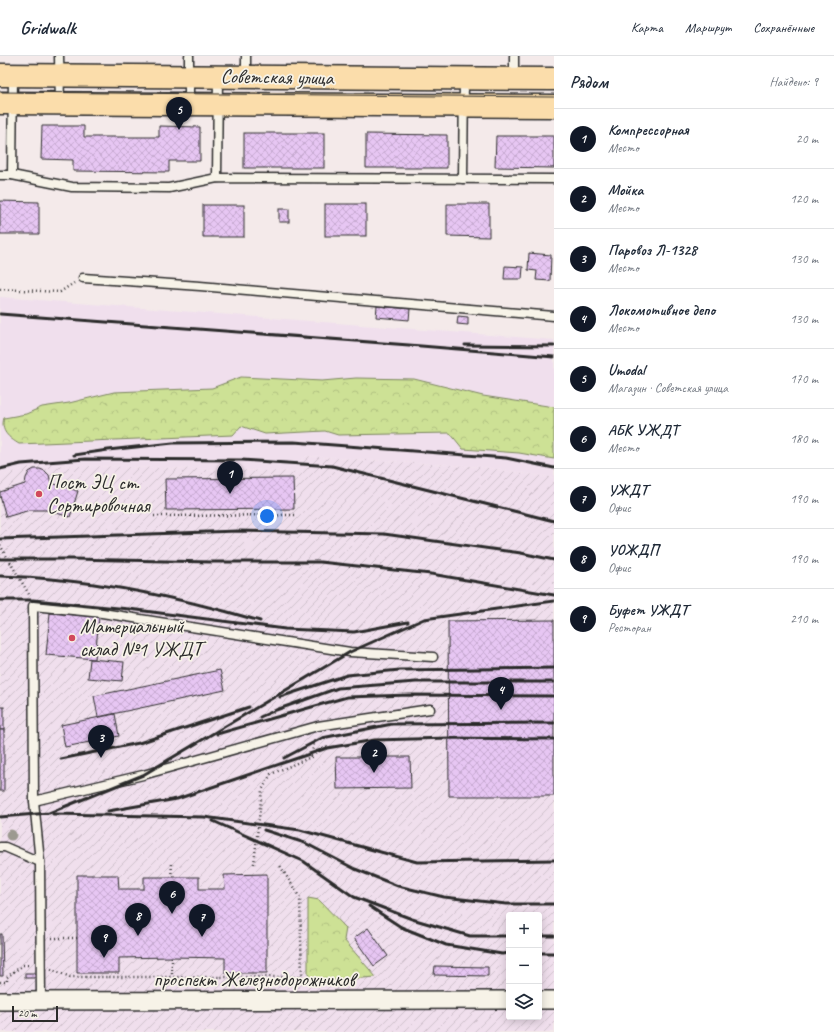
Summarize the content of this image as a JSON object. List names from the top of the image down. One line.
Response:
{"streets":{"main road":["Советская улица"],"street":["проспект Железнодорожников"]},"places":["Пост ЭЦ ст. Сортировочная","Материальный склад №1 УЖДТ"],"scale_bar":"20 m","page":{"header":"Gridwalk","nav":["Карта","Маршрут","Сохранённые"],"heading":["Рядом","Найдено: 9"],"pins":["5","1","4","3","2","6","8","7","9"],"list":[{"mark":"1","name":"Компрессорная","note":"Место","value":"20 m"},{"mark":"2","name":"Мойка","note":"Место","value":"120 m"},{"mark":"3","name":"Паровоз Л-1328","note":"Место","value":"130 m"},{"mark":"4","name":"Локомотивное депо","note":"Место","value":"130 m"},{"mark":"5","name":"Umodal","note":"Магазин · Советская улица","value":"170 m"},{"mark":"6","name":"АБК УЖДТ","note":"Место","value":"180 m"},{"mark":"7","name":"УЖДТ","note":"Офис","value":"190 m"},{"mark":"8","name":"УОЖДП","note":"Офис","value":"190 m"},{"mark":"9","name":"Буфет УЖДТ","note":"Ресторан","value":"210 m"}],"map_buttons":["+","−"],"scale":"20 m"}}
